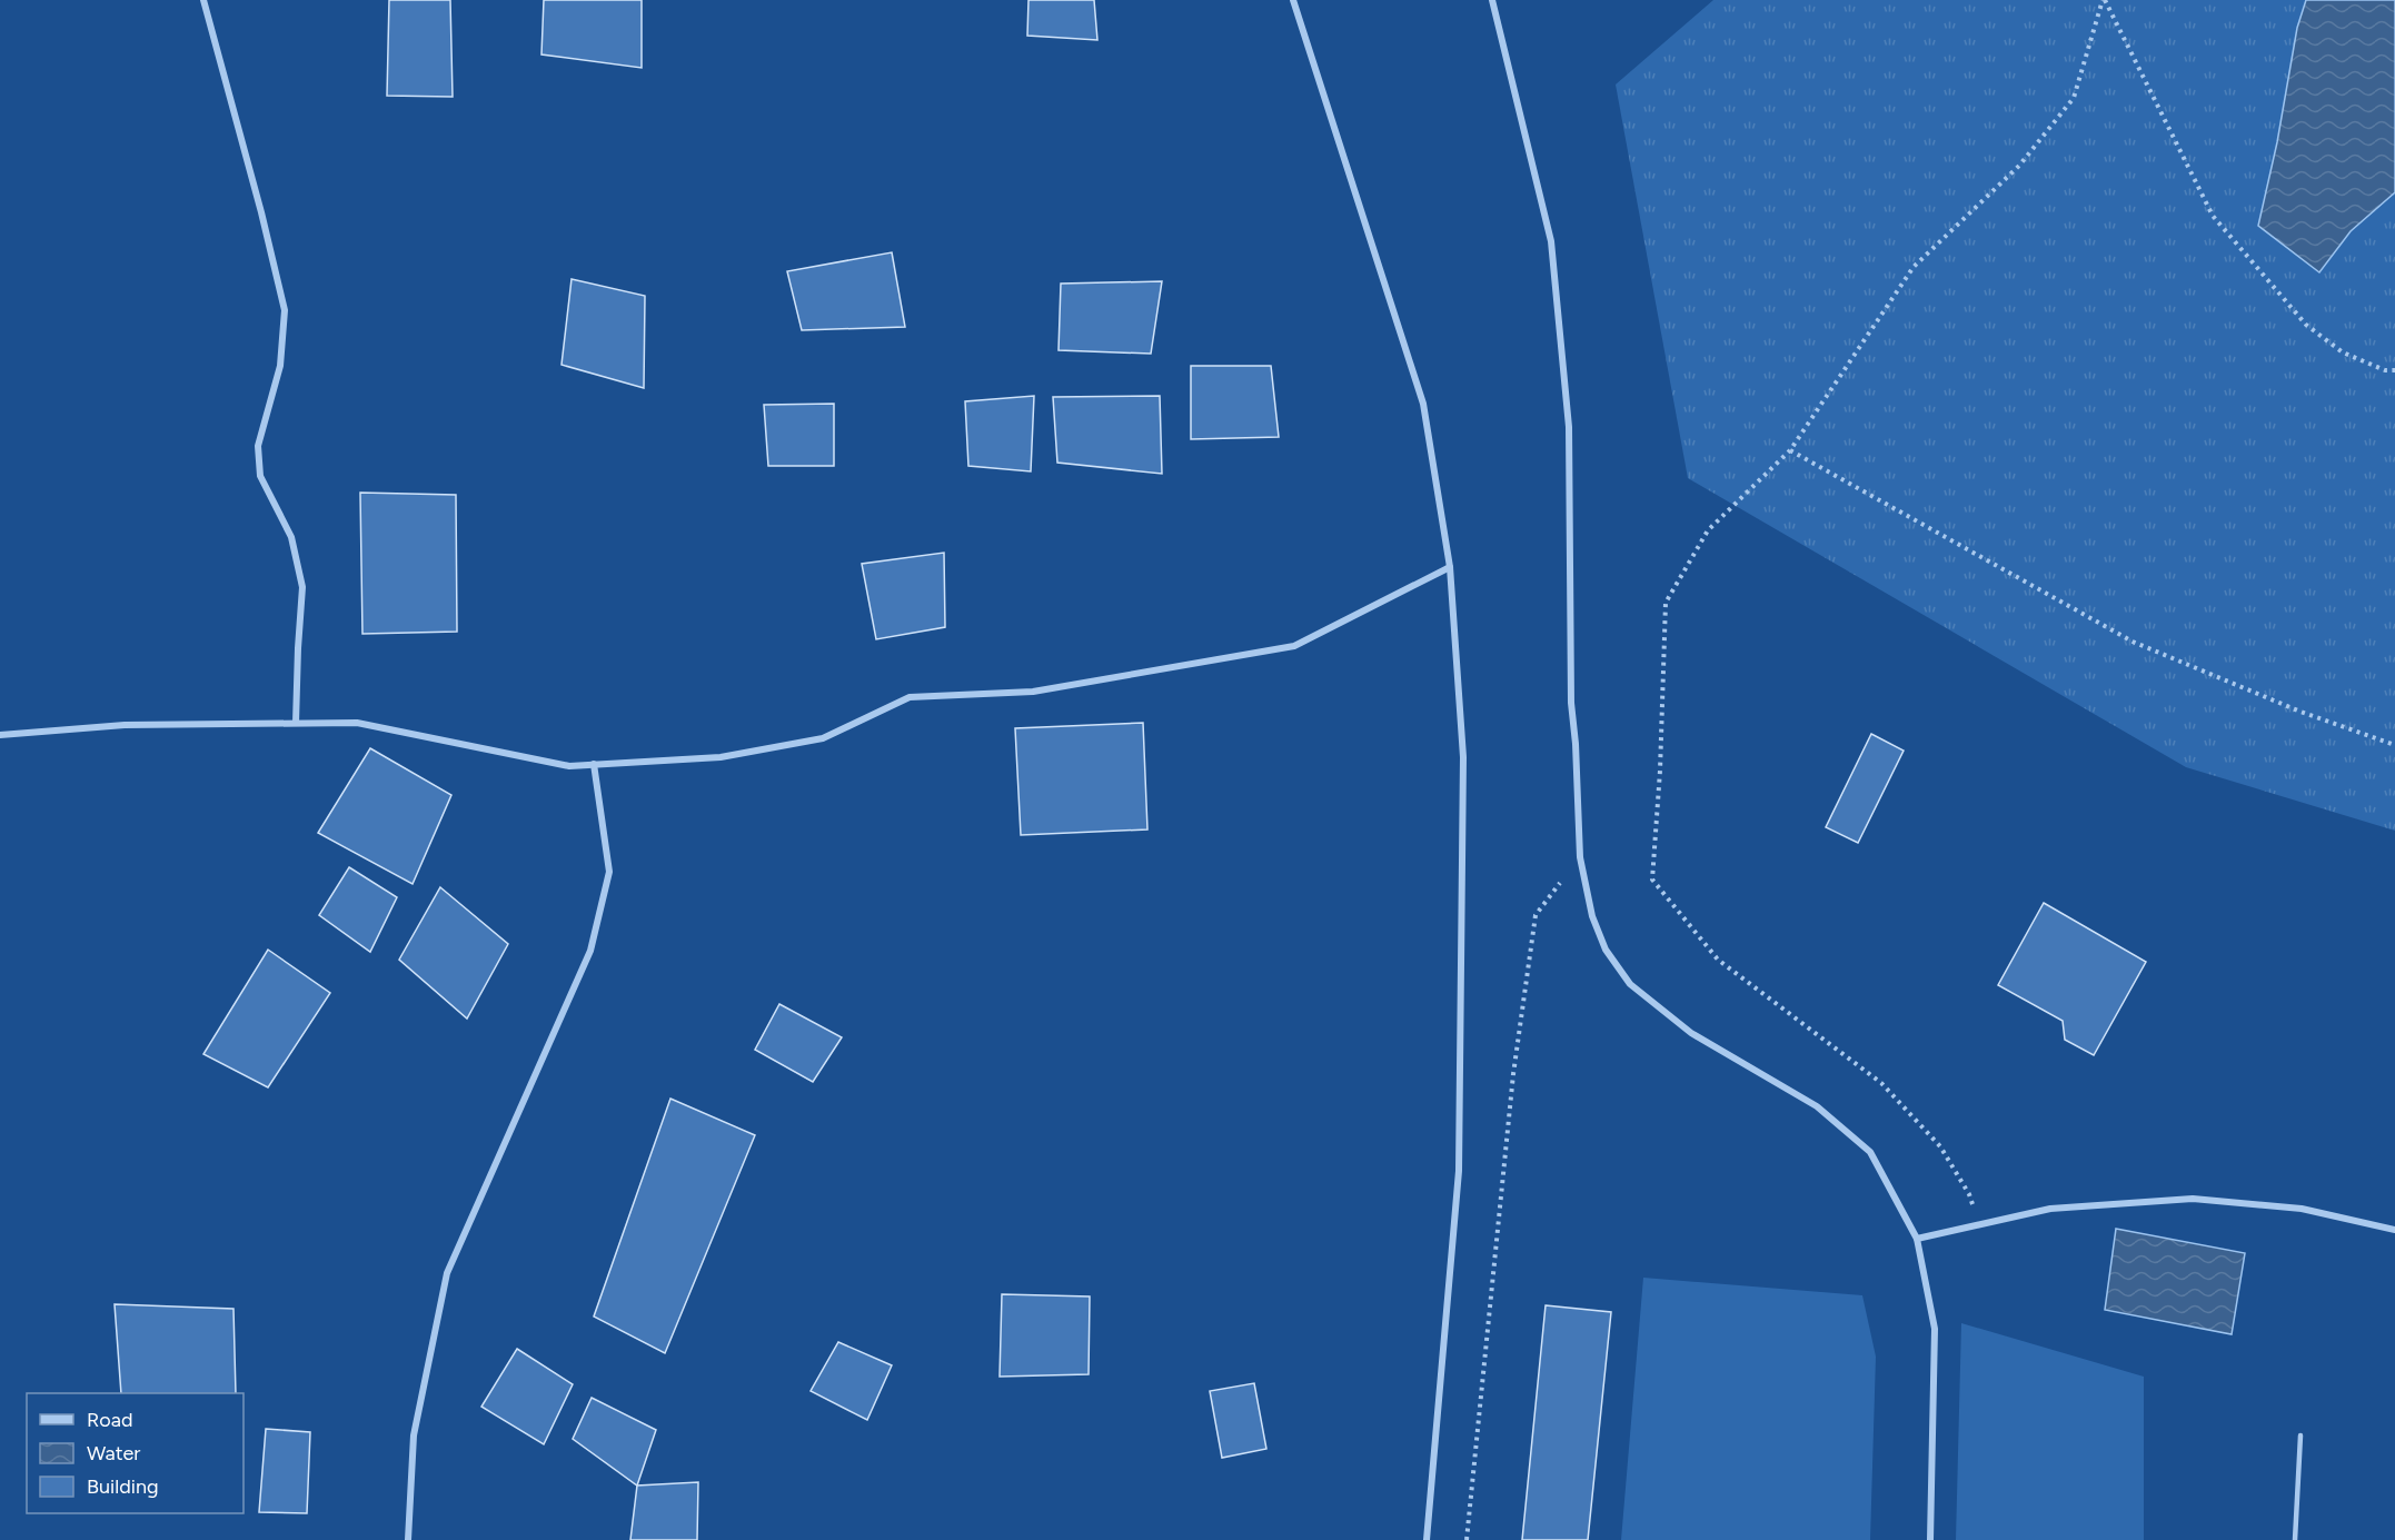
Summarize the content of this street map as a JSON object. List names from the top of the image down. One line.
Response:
{"legend":["Road","Water","Building"]}
